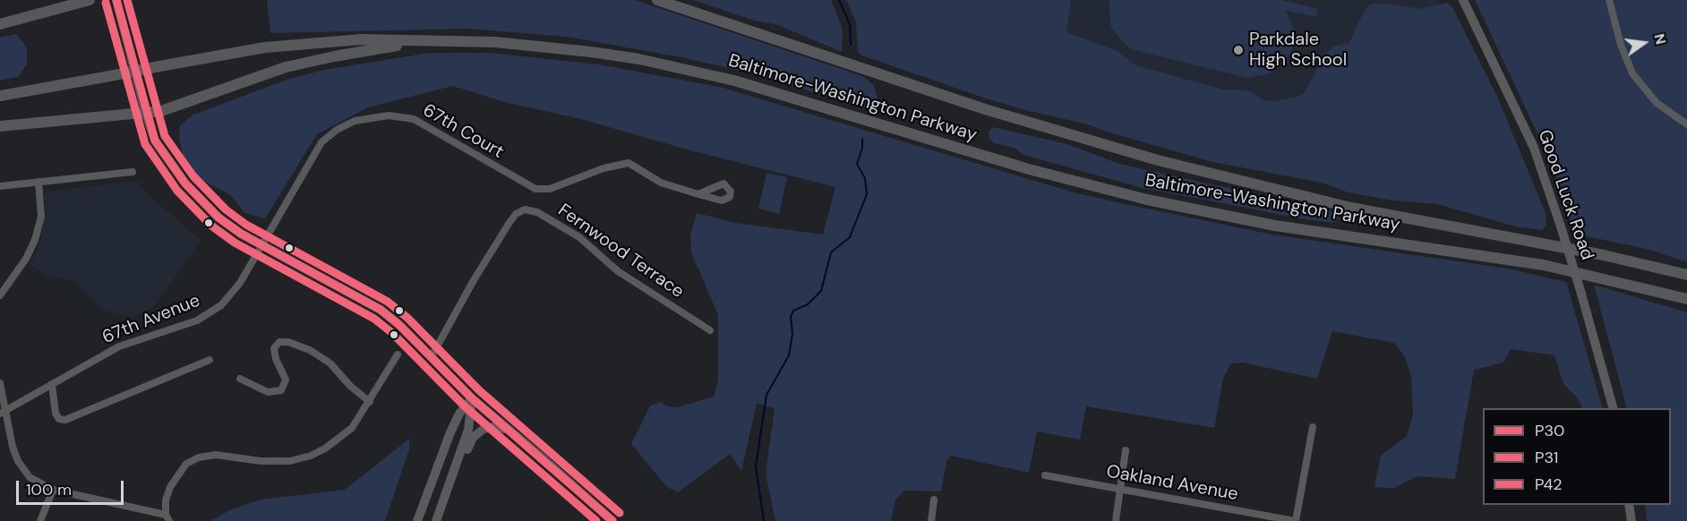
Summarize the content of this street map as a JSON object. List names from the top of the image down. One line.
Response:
{"streets":{"highway":["Baltimore-Washington Parkway"],"main road":["Good Luck Road"],"street":["67th Court","Fernwood Terrace","67th Avenue","Oakland Avenue"]},"crossings":[["67th Court","67th Avenue"]],"places":["Parkdale High School"],"lines":["transit line P30","transit line P42","transit line P31"],"legend":["P30","P31","P42"],"scale_bar":"100 m","north":"right"}
